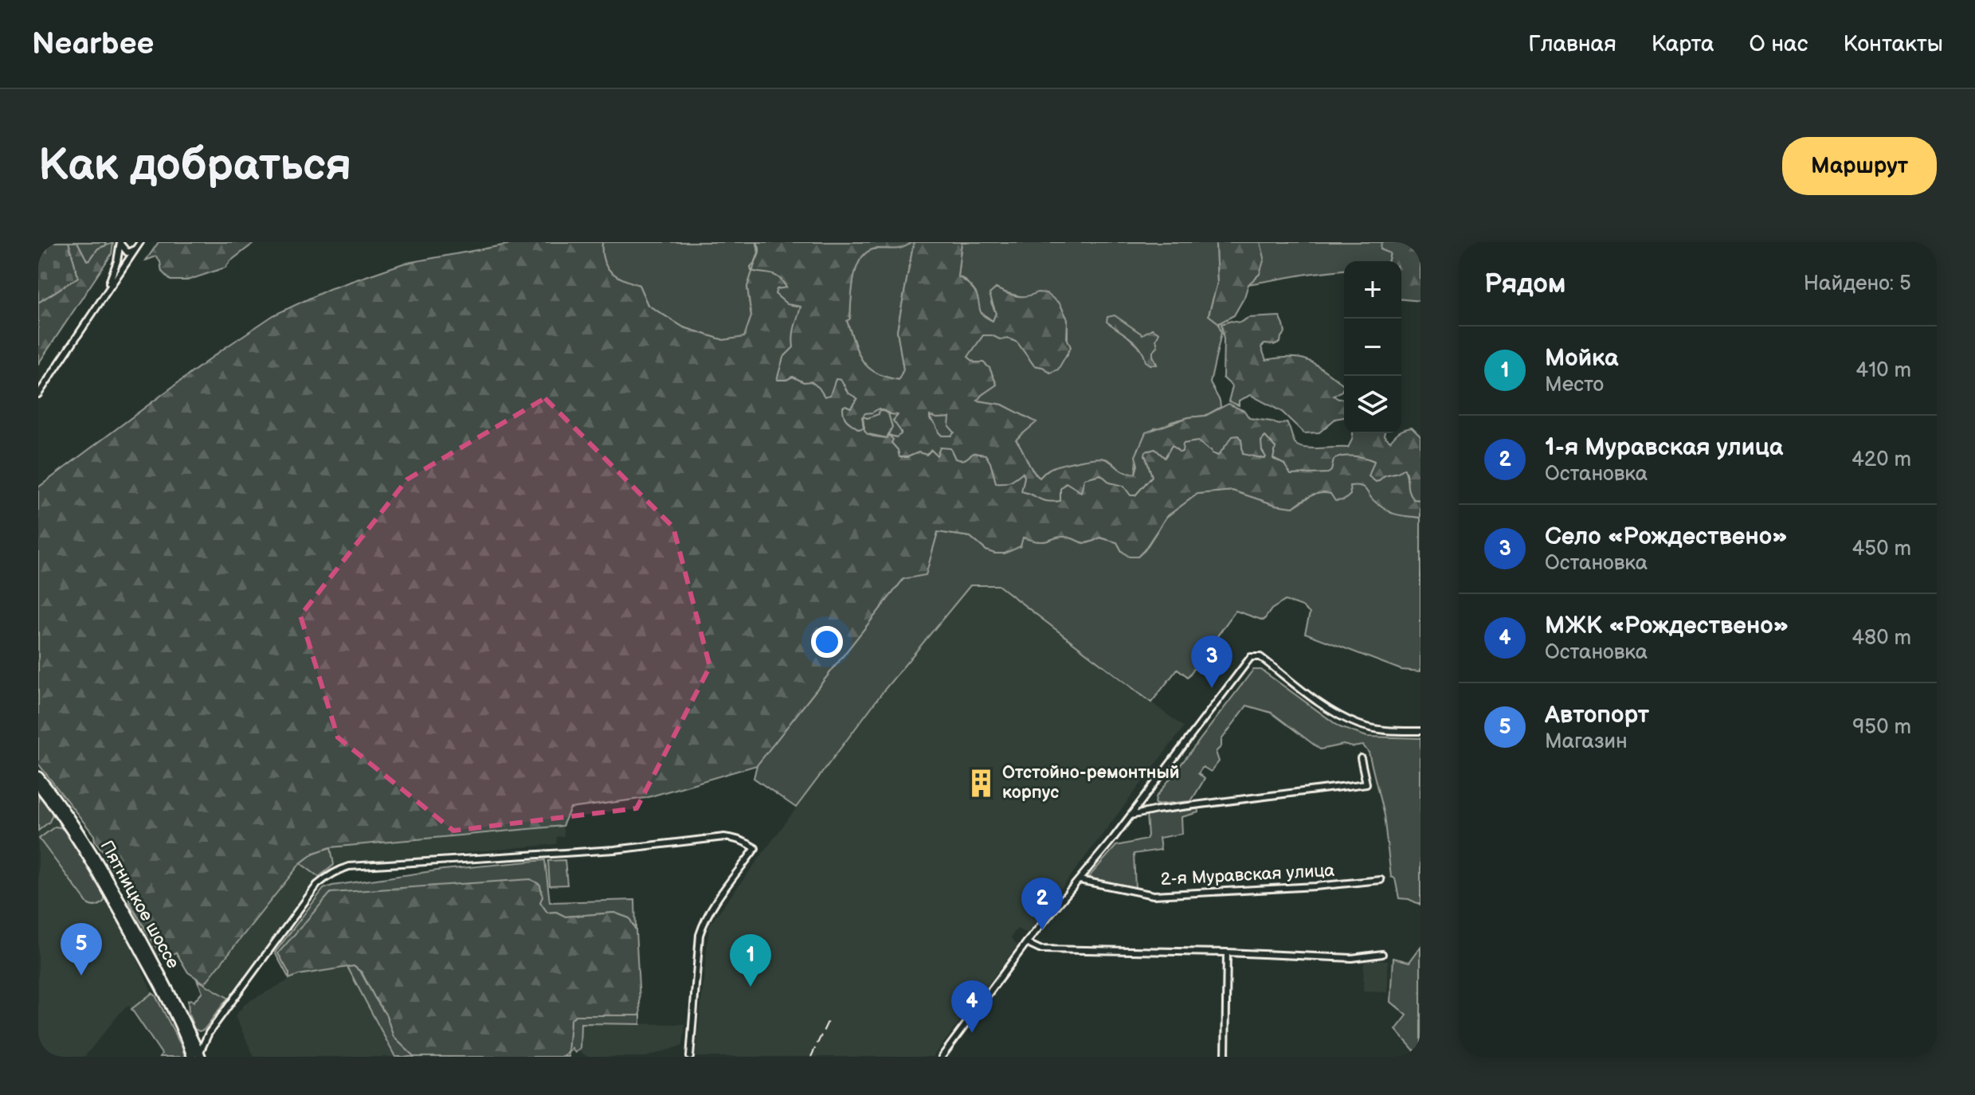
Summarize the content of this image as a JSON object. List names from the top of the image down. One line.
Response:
{"streets":{"main road":["Пятницкое шоссе"],"street":["2-я Муравская улица"]},"places":{"building":["Отстойно-ремонтный корпус"]},"page":{"header":"Nearbee","nav":["Главная","Карта","О нас","Контакты"],"buttons":"Маршрут","title":"Как добраться","heading":["Рядом","Найдено: 5"],"map_buttons":["+","−"],"list":[{"mark":"1","name":"Мойка","note":"Место","value":"410 m"},{"mark":"2","name":"1-я Муравская улица","note":"Остановка","value":"420 m"},{"mark":"3","name":"Село «Рождествено»","note":"Остановка","value":"450 m"},{"mark":"4","name":"МЖК «Рождествено»","note":"Остановка","value":"480 m"},{"mark":"5","name":"Автопорт","note":"Магазин","value":"950 m"}],"pins":["3","2","5","1","4"]}}
